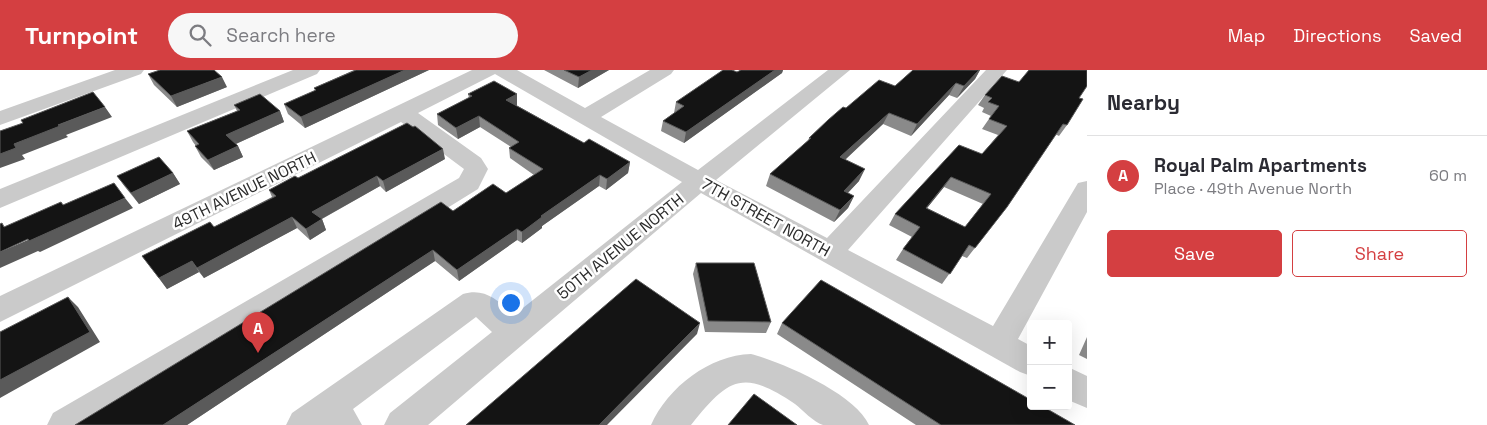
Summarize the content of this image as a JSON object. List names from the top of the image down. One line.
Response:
{"streets":{"street":["49TH AVENUE NORTH","7TH STREET NORTH","50TH AVENUE NORTH"]},"crossings":[["7TH STREET NORTH","50TH AVENUE NORTH"]],"page":{"header":"Turnpoint","search":"Search here","nav":["Map","Directions","Saved"],"heading":"Nearby","list":[{"mark":"A","name":"Royal Palm Apartments","note":"Place · 49th Avenue North","value":"60 m"}],"buttons":["Save","Share"],"pins":"A","map_buttons":["+","−"]}}
